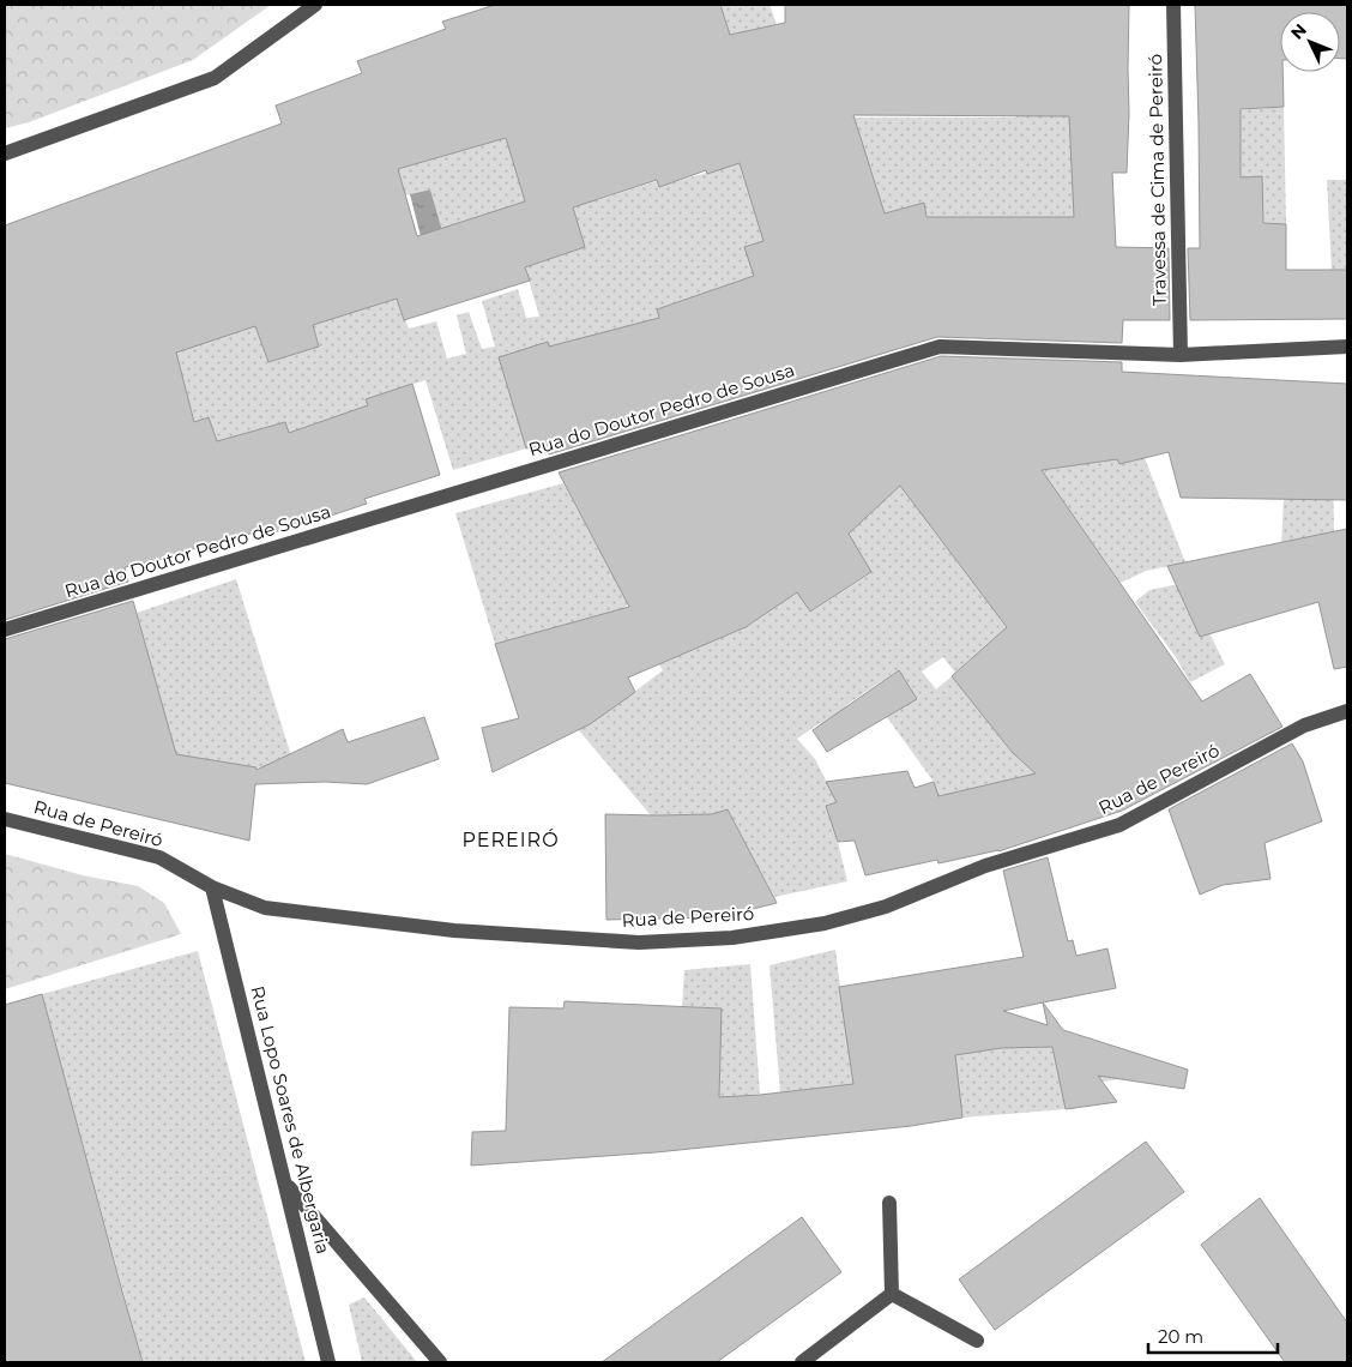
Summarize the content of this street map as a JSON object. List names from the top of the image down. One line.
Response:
{"streets":{"street":["Travessa de Cima de Pereiró","Rua do Doutor Pedro de Sousa","Rua de Pereiró","Rua Lopo Soares de Albergaria"]},"crossings":[["Travessa de Cima de Pereiró","Rua do Doutor Pedro de Sousa"],["Rua de Pereiró","Rua Lopo Soares de Albergaria"]],"districts":["PEREIRÓ"],"scale_bar":"20 m","north":"top left"}
